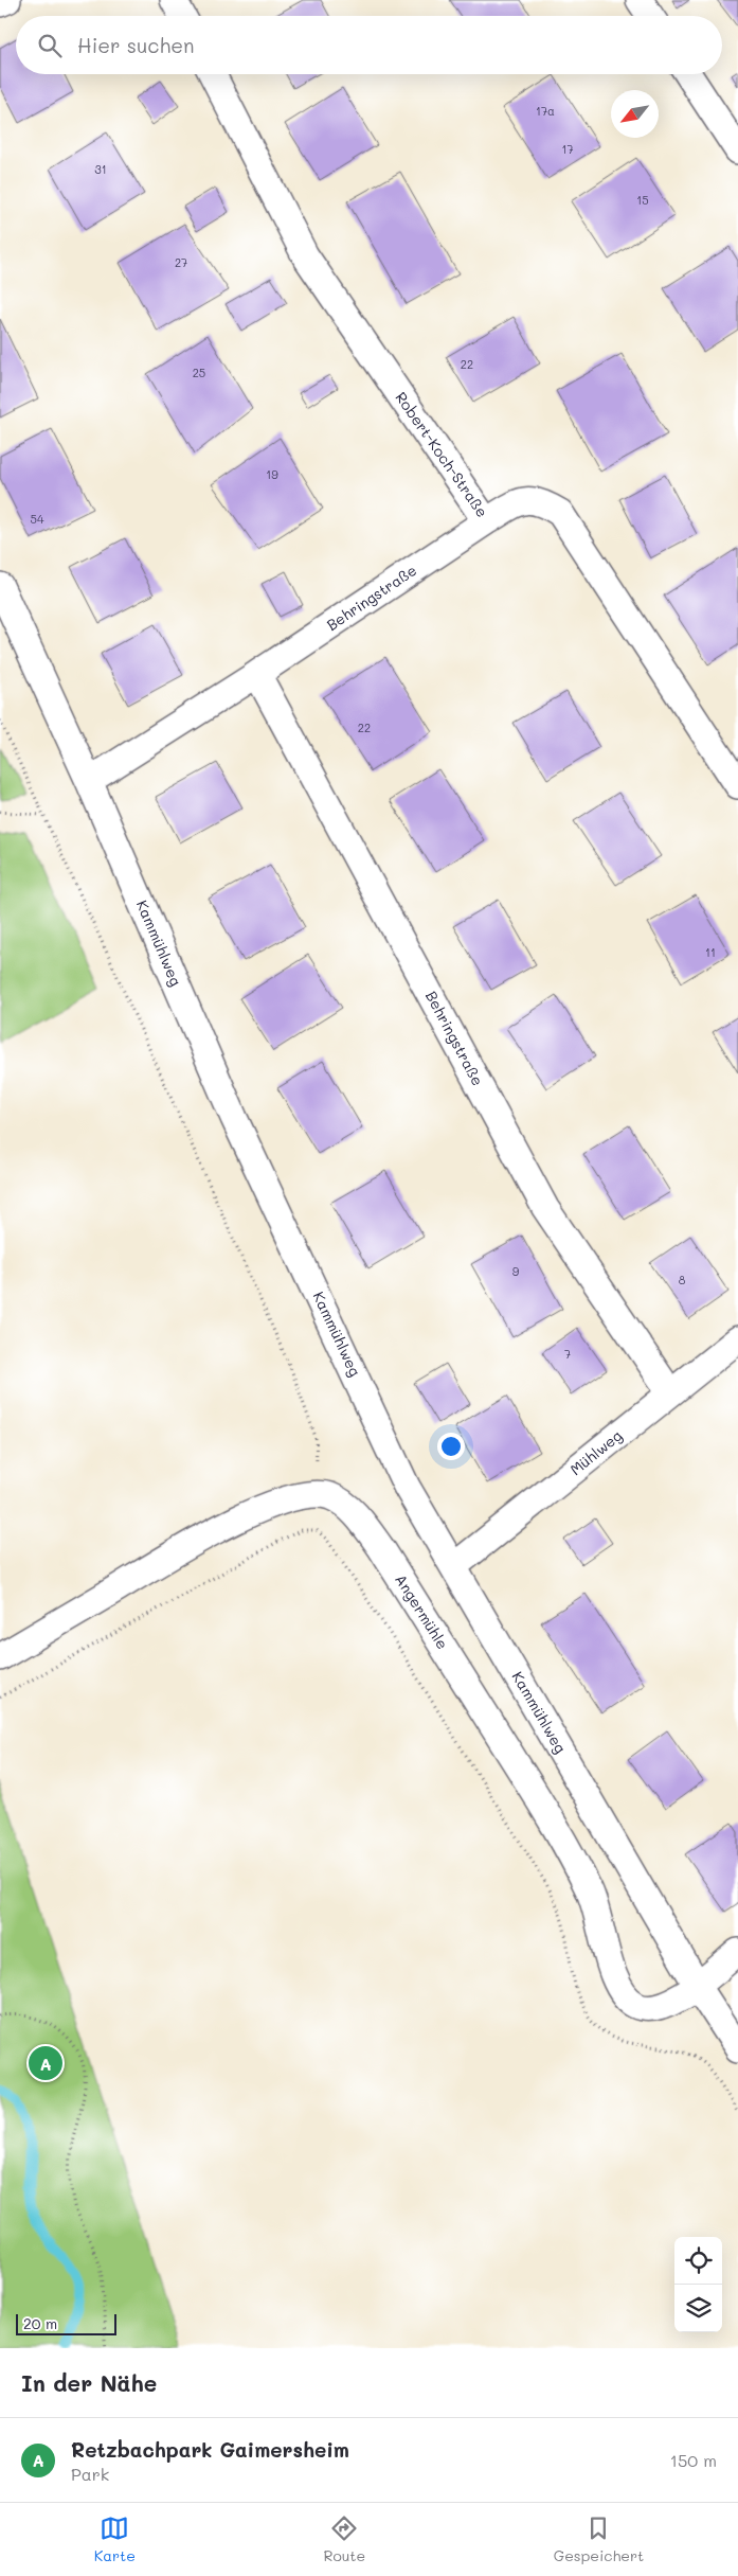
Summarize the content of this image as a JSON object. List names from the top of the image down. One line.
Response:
{"streets":{"street":["Robert-Koch-Straße","Behringstraße","Kammühlweg","Mühlweg","Angermühle"]},"crossings":[["Robert-Koch-Straße","Behringstraße"],["Behringstraße","Kammühlweg"],["Behringstraße","Mühlweg"],["Kammühlweg","Mühlweg"],["Kammühlweg","Angermühle"]],"house_numbers":["17a","17","31","15","27","22","25","19","54","22","11","9","8","7"],"scale_bar":"20 m","north":"bottom left","page":{"search":"Hier suchen","pins":"A","scale":"20 m","heading":"In der Nähe","list":[{"mark":"A","name":"Retzbachpark Gaimersheim","note":"Park","value":"150 m"}],"nav":["Karte","Route","Gespeichert"]}}
